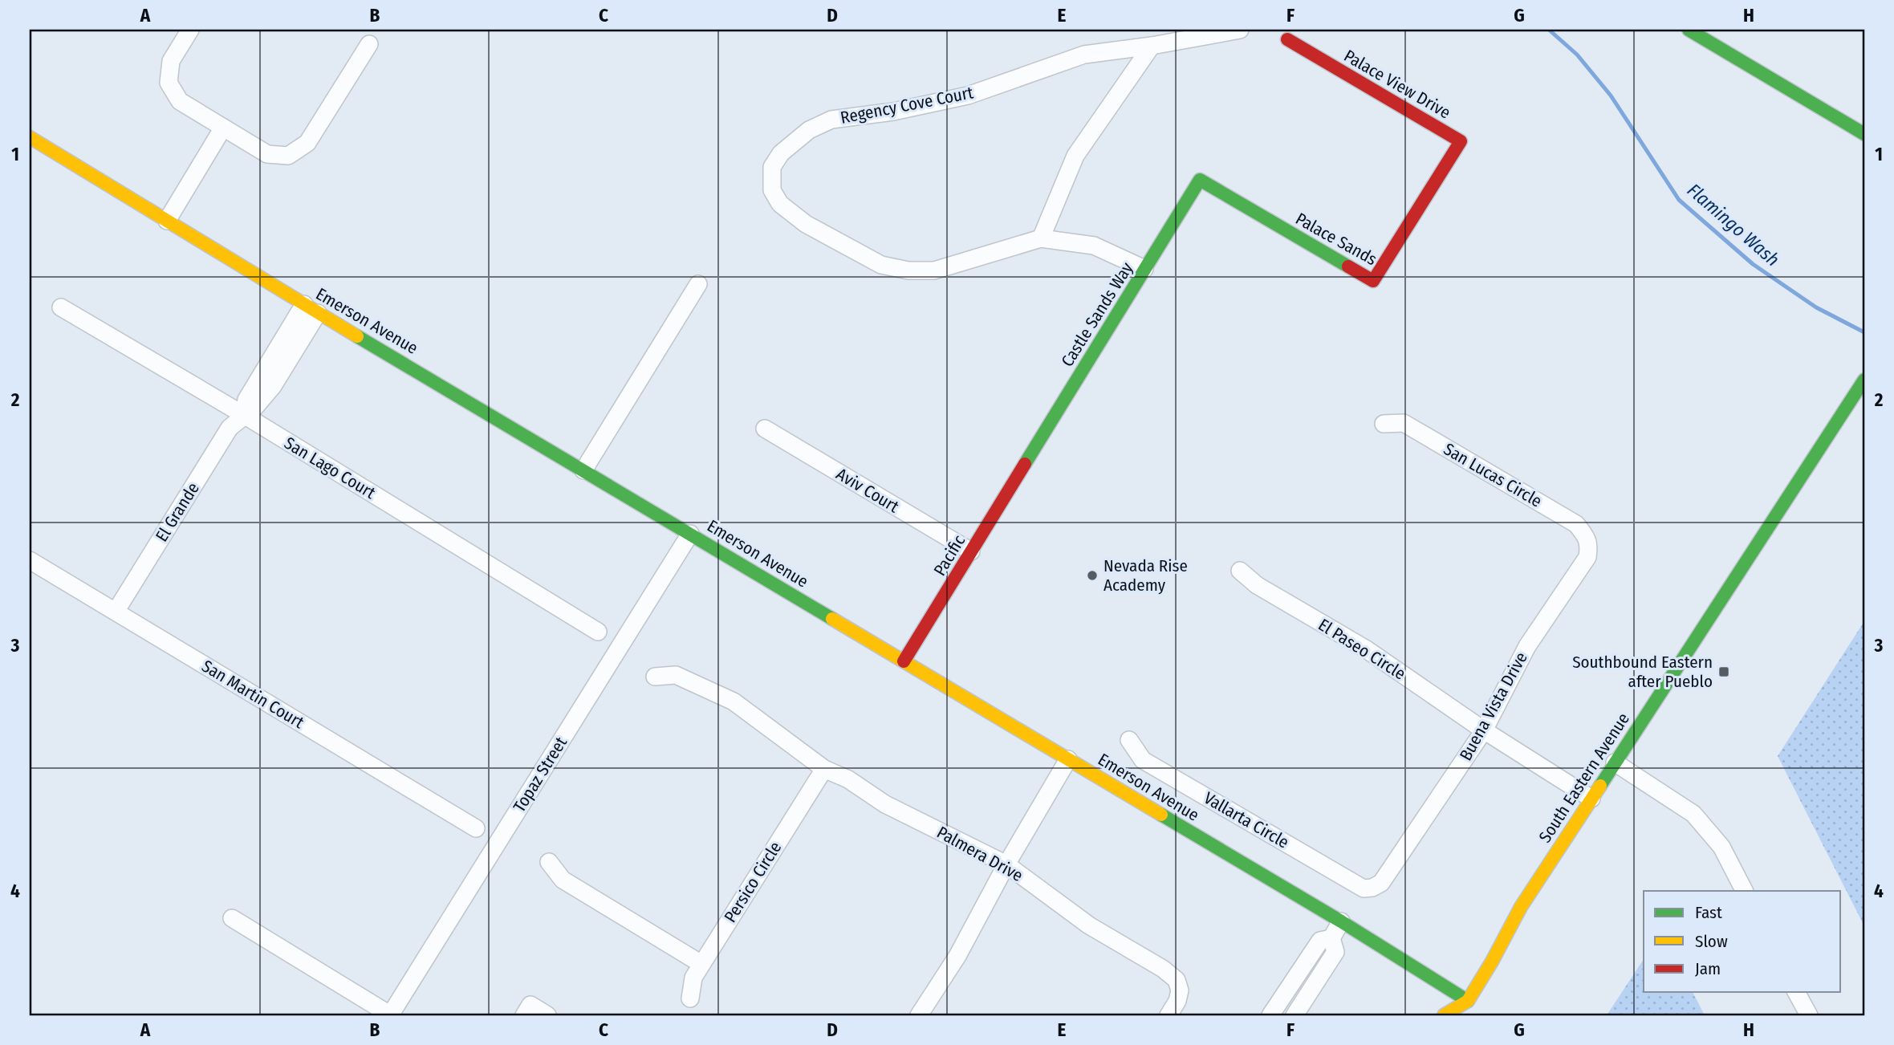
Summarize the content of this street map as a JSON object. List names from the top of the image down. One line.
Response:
{"streets":{"street":["Palace View Drive","Regency Cove Court","Palace Sands","Castle Sands Way","Emerson Avenue","San Lago Court","San Lucas Circle","Aviv Court","El Grande","Pacific","El Paseo Circle","San Martin Court","Buena Vista Drive","Topaz Street","South Eastern Avenue","Vallarta Circle","Palmera Drive","Persico Circle"]},"crossings":[["Palace View Drive","Palace Sands"],["Regency Cove Court","Castle Sands Way"],["Palace Sands","Castle Sands Way"],["Castle Sands Way","Pacific"],["Emerson Avenue","El Grande"],["Emerson Avenue","Pacific"],["Emerson Avenue","Topaz Street"],["Emerson Avenue","South Eastern Avenue"],["San Lago Court","El Grande"],["San Lucas Circle","Buena Vista Drive"],["Aviv Court","Pacific"],["El Grande","San Martin Court"],["El Paseo Circle","Buena Vista Drive"],["El Paseo Circle","South Eastern Avenue"],["Buena Vista Drive","Vallarta Circle"],["Palmera Drive","Persico Circle"]],"water":["Flamingo Wash"],"places":{"other":["Nevada Rise Academy"],"transit":["Southbound Eastern after Pueblo"]},"legend":["Fast","Slow","Jam"],"grid":{"columns":["A","B","C","D","E","F","G","H"],"rows":["1","2","3","4"]}}
